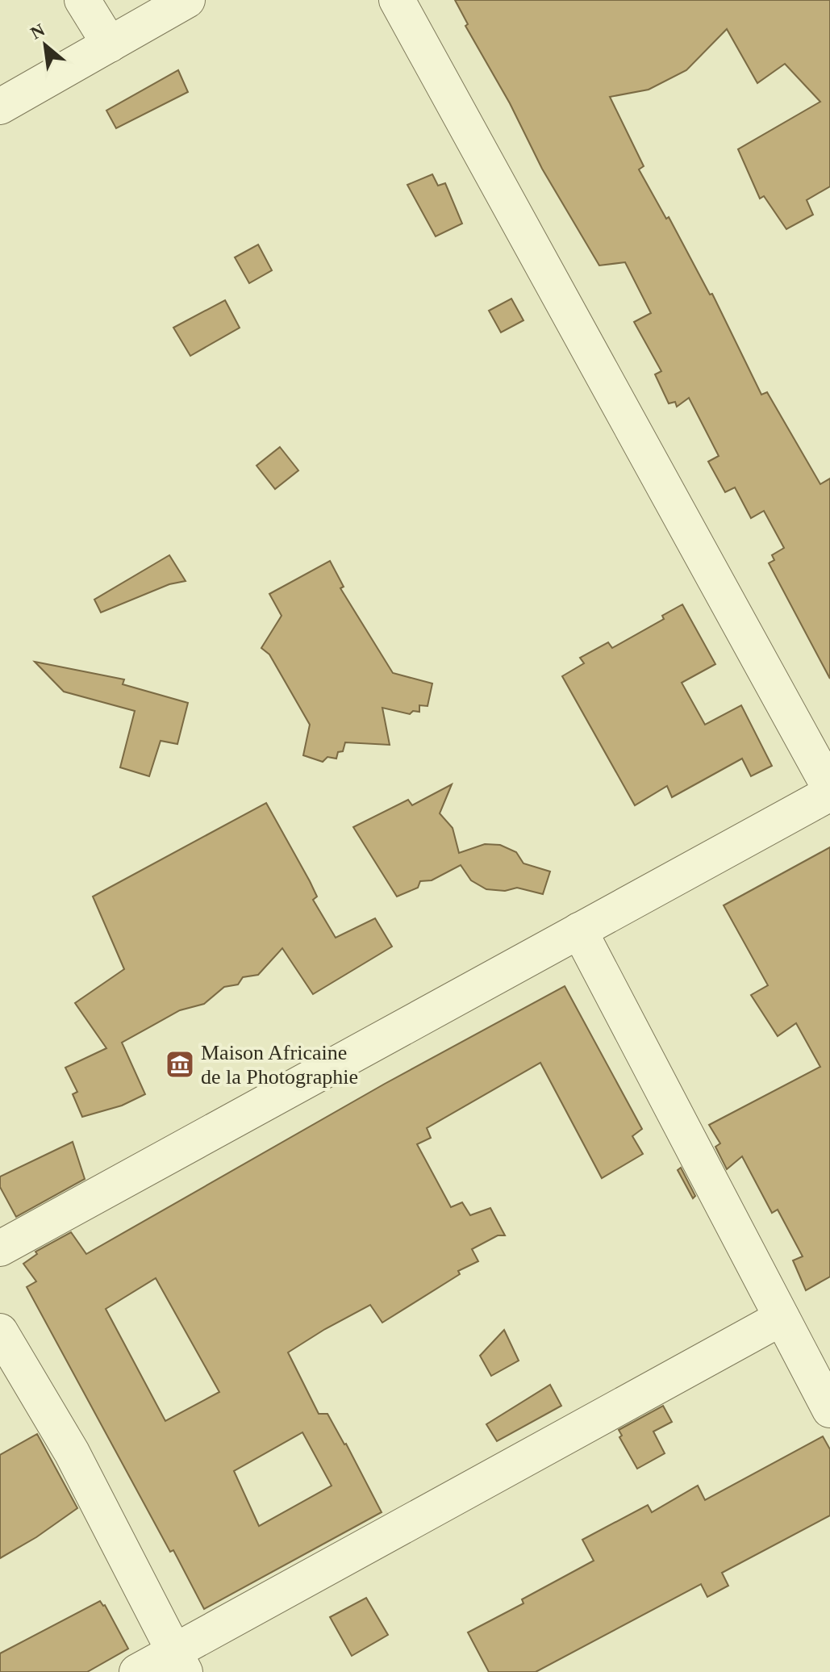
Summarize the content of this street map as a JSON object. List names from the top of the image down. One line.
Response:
{"places":{"museum":["Maison Africaine de la Photographie"]},"north":"top left"}
